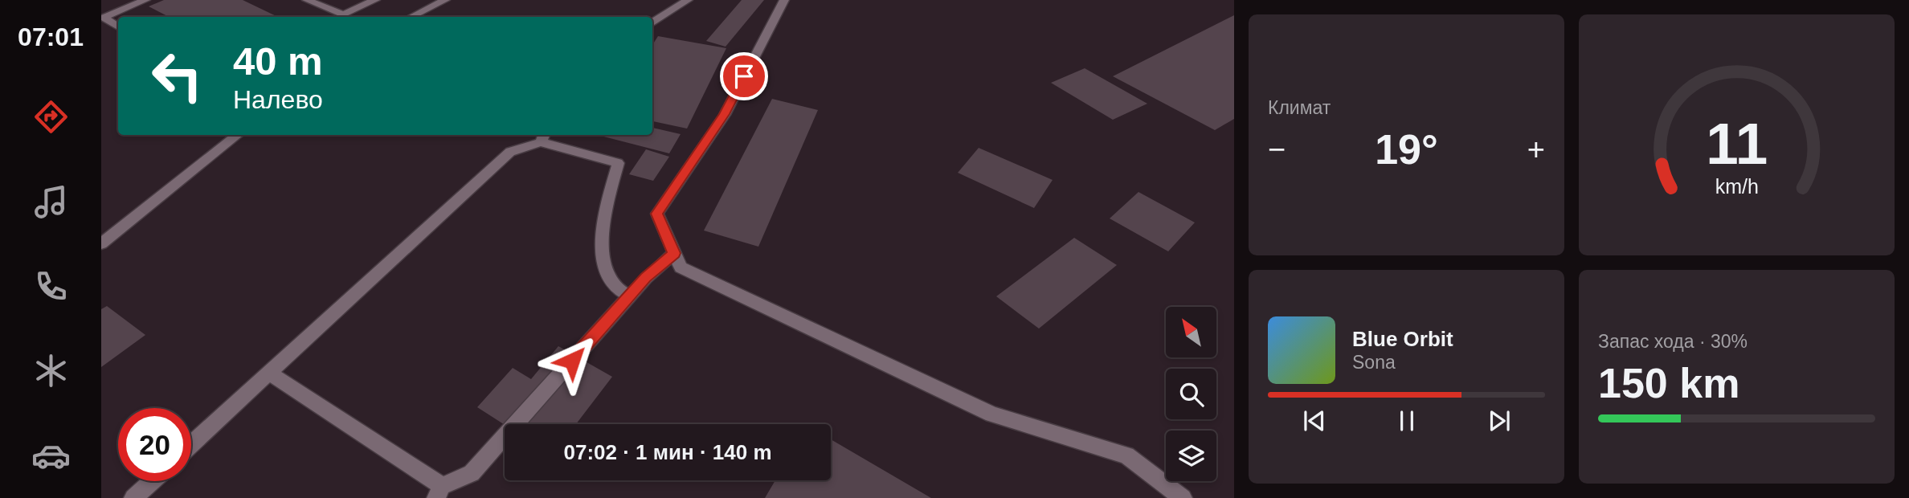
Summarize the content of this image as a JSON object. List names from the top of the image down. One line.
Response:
{"north":"top left","page":{"tabs":"07:01","tile":["Климат",["Запас хода · 30%","150 km"]],"turn":["40 m","Налево"],"heat":["−","19°","+"],"song":["Blue Orbit","Sona"],"limit":"20","trip":"07:02 · 1 мин · 140 m","gauge":["11","km/h"]}}
